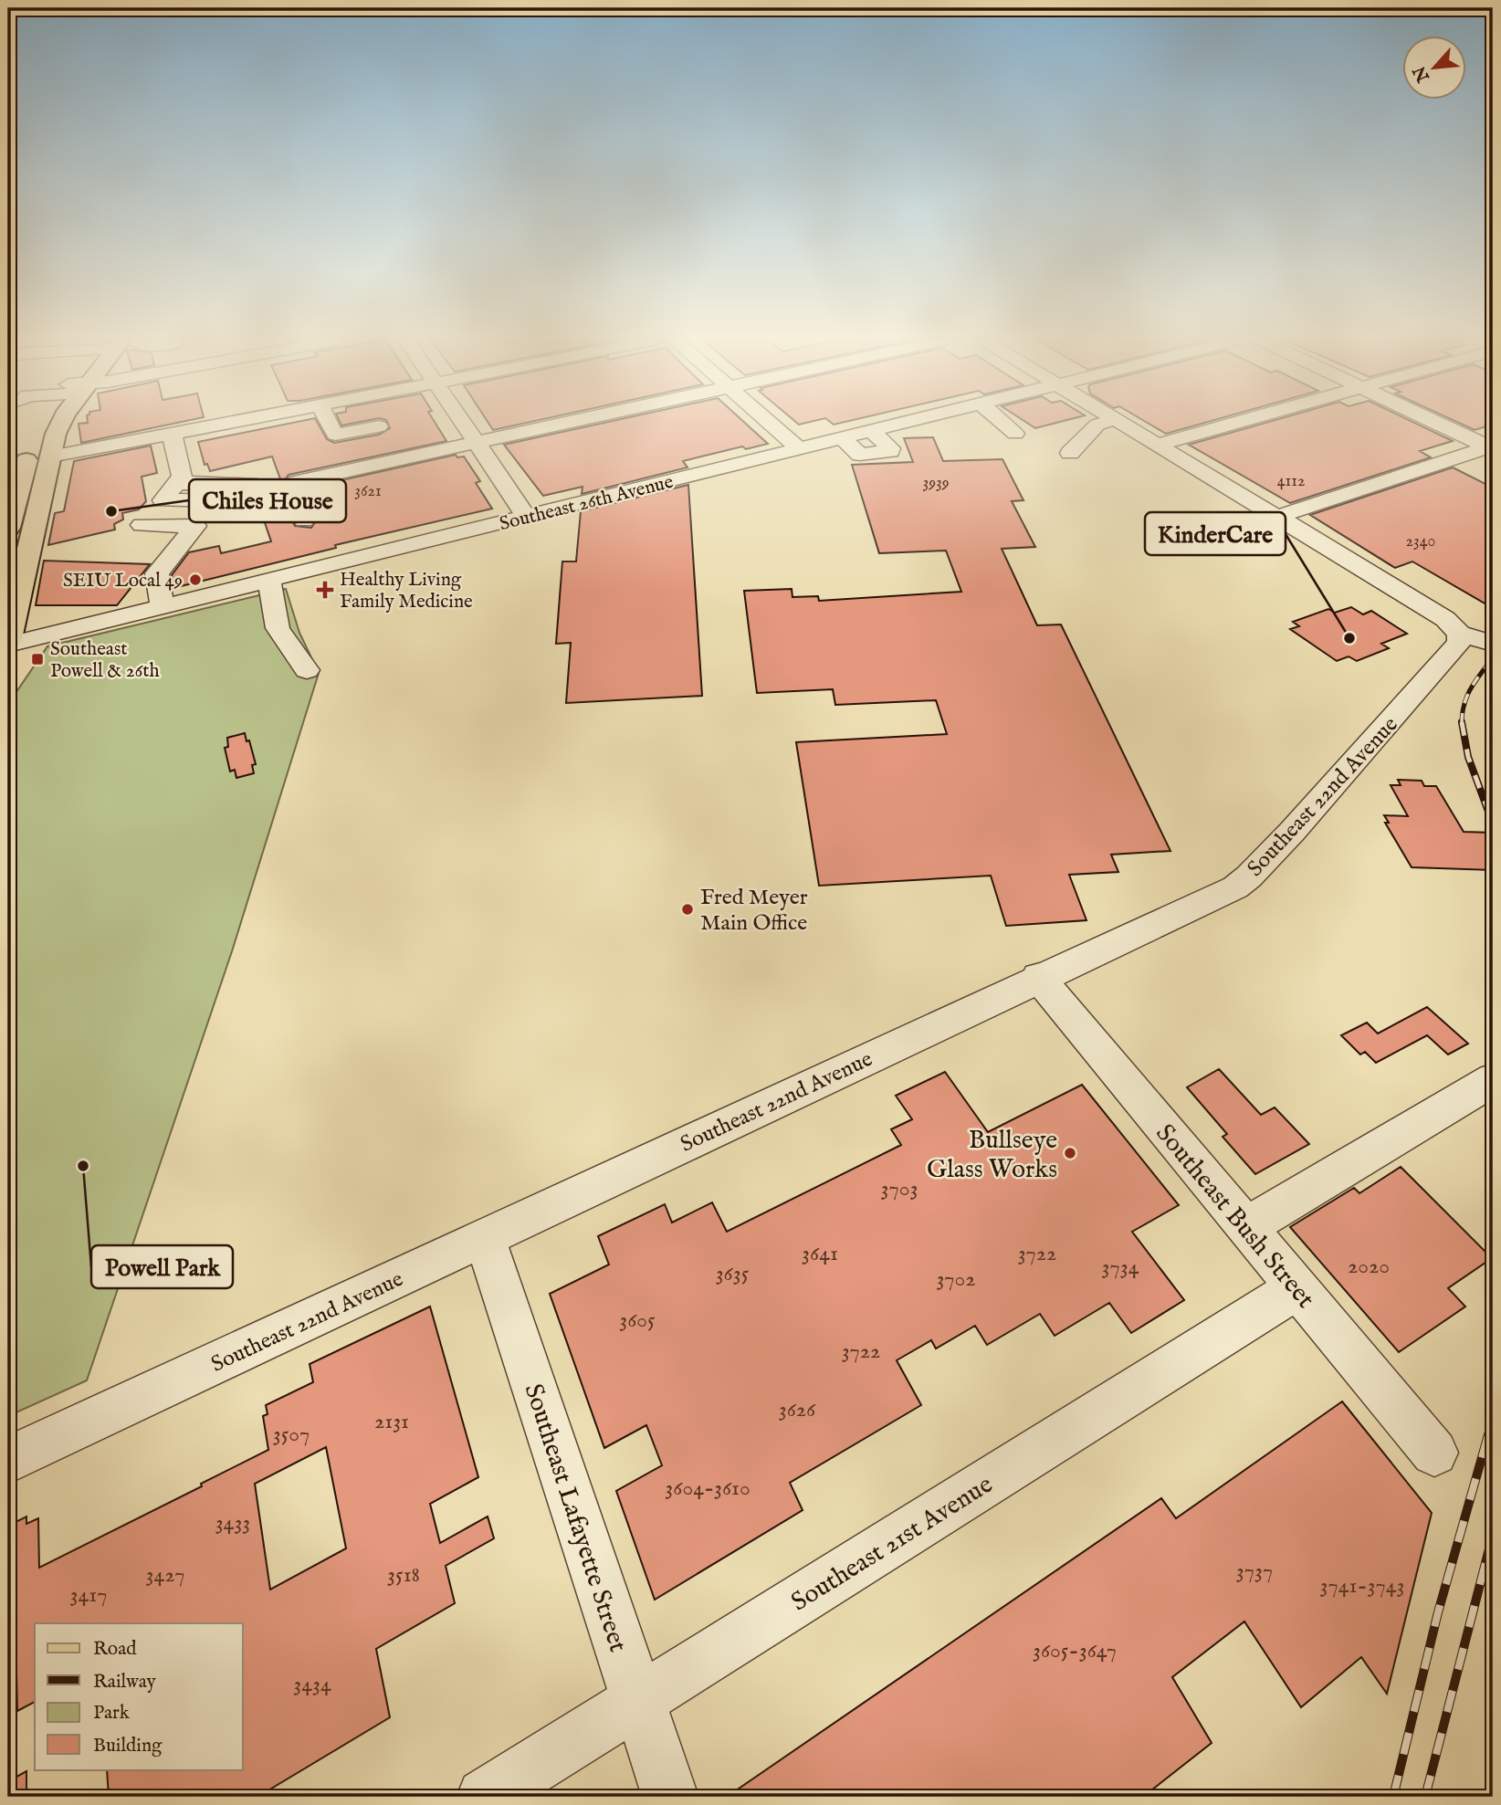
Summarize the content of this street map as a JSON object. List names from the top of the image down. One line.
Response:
{"streets":{"street":["Southeast 26th Avenue","Southeast 22nd Avenue","Southeast Bush Street","Southeast Lafayette Street","Southeast 21st Avenue"]},"crossings":[["Southeast 22nd Avenue","Southeast Bush Street"],["Southeast 22nd Avenue","Southeast Lafayette Street"],["Southeast Bush Street","Southeast 21st Avenue"],["Southeast Lafayette Street","Southeast 21st Avenue"]],"places":{"other":["Chiles House","SEIU Local 49","KinderCare","Fred Meyer Main Office","Bullseye Glass Works","Powell Park"],"health":["Healthy Living Family Medicine"],"transit":["Southeast Powell & 26th"]},"house_numbers":["4112","3939","3621","2340","3703","3641","3722","2020","3734","3635","3702","3605","3722","3626","2131","3507","3604-3610","3433","3737","3427","3518","3741-3743","3417","3605-3647","3434"],"legend":["Road","Railway","Park","Building"],"north":"bottom left"}
